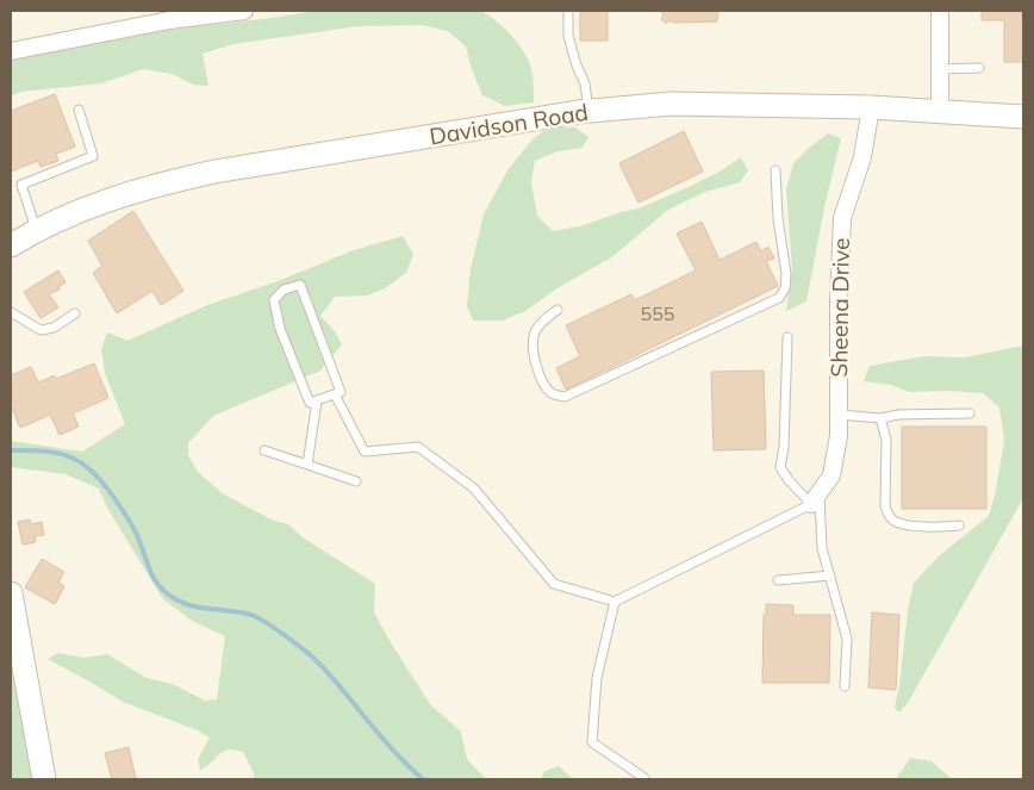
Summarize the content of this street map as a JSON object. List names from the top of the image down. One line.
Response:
{"streets":{"street":["Davidson Road","Sheena Drive"]},"crossings":[["Davidson Road","Sheena Drive"]],"house_numbers":["555"]}
